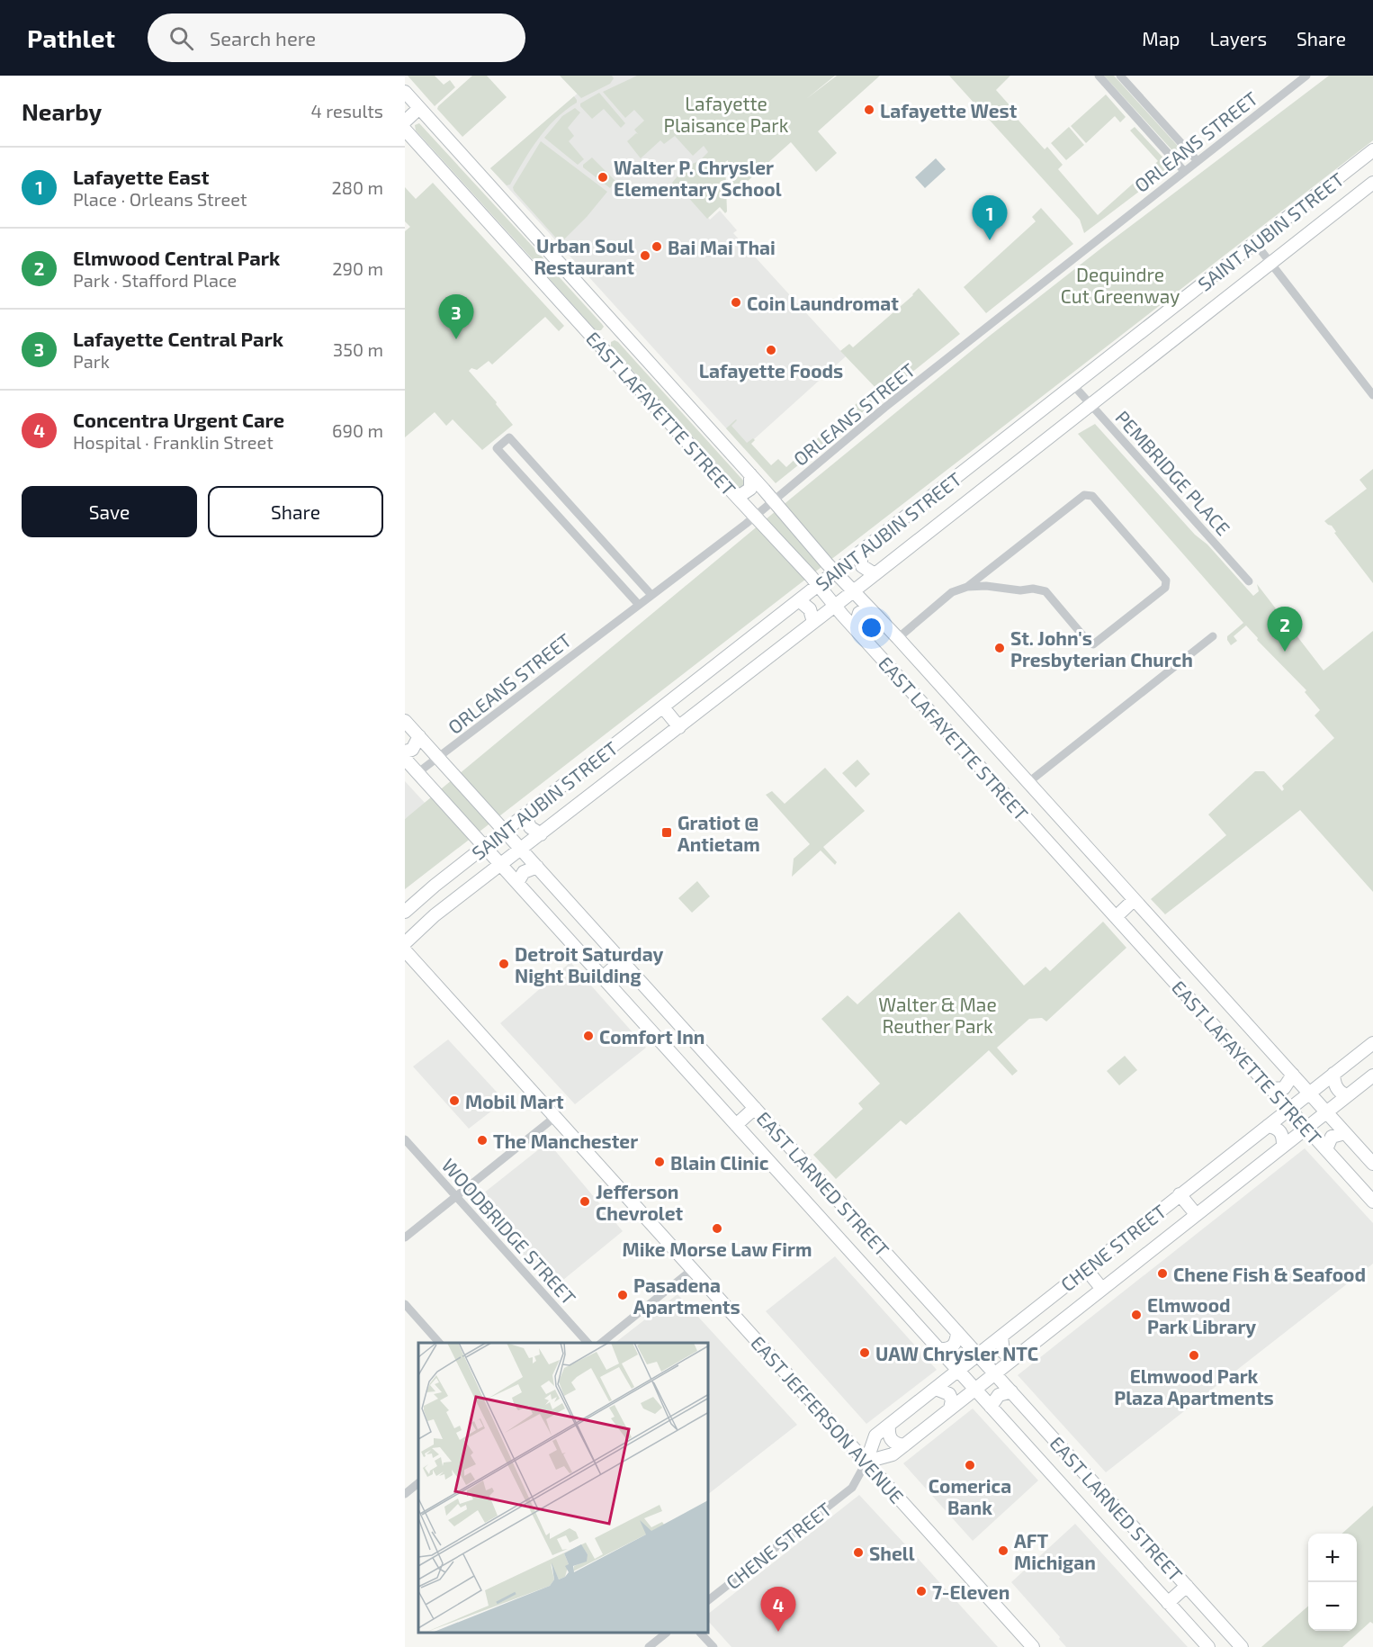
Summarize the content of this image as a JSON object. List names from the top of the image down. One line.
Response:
{"streets":{"street":["ORLEANS STREET","SAINT AUBIN STREET","EAST LAFAYETTE STREET","PEMBRIDGE PLACE","EAST LARNED STREET","WOODBRIDGE STREET","CHENE STREET","EAST JEFFERSON AVENUE"]},"crossings":[["ORLEANS STREET","EAST LAFAYETTE STREET"],["ORLEANS STREET","EAST LARNED STREET"],["SAINT AUBIN STREET","EAST LAFAYETTE STREET"],["SAINT AUBIN STREET","PEMBRIDGE PLACE"],["SAINT AUBIN STREET","EAST LARNED STREET"],["EAST LAFAYETTE STREET","CHENE STREET"],["EAST LARNED STREET","CHENE STREET"],["CHENE STREET","EAST JEFFERSON AVENUE"]],"parks":["Lafayette Plaisance Park","Dequindre Cut Greenway","Walter & Mae Reuther Park"],"places":{"other":["Lafayette West","Walter P. Chrysler Elementary School","Bai Mai Thai","Urban Soul Restaurant","Coin Laundromat","Lafayette Foods","St. John's Presbyterian Church","Detroit Saturday Night Building","Comfort Inn","Mobil Mart","The Manchester","Blain Clinic","Jefferson Chevrolet","Mike Morse Law Firm","Chene Fish & Seafood","Pasadena Apartments","Elmwood Park Library","UAW Chrysler NTC","Elmwood Park Plaza Apartments","Comerica Bank","AFT Michigan","Shell","7-Eleven"],"transit":["Gratiot @ Antietam"]},"page":{"header":"Pathlet","search":"Search here","nav":["Map","Layers","Share"],"heading":["Nearby","4 results"],"list":[{"mark":"1","name":"Lafayette East","note":"Place · Orleans Street","value":"280 m"},{"mark":"2","name":"Elmwood Central Park","note":"Park · Stafford Place","value":"290 m"},{"mark":"3","name":"Lafayette Central Park","note":"Park","value":"350 m"},{"mark":"4","name":"Concentra Urgent Care","note":"Hospital · Franklin Street","value":"690 m"}],"pins":["1","3","2","4"],"buttons":["Save","Share"],"map_buttons":["+","−"]}}
